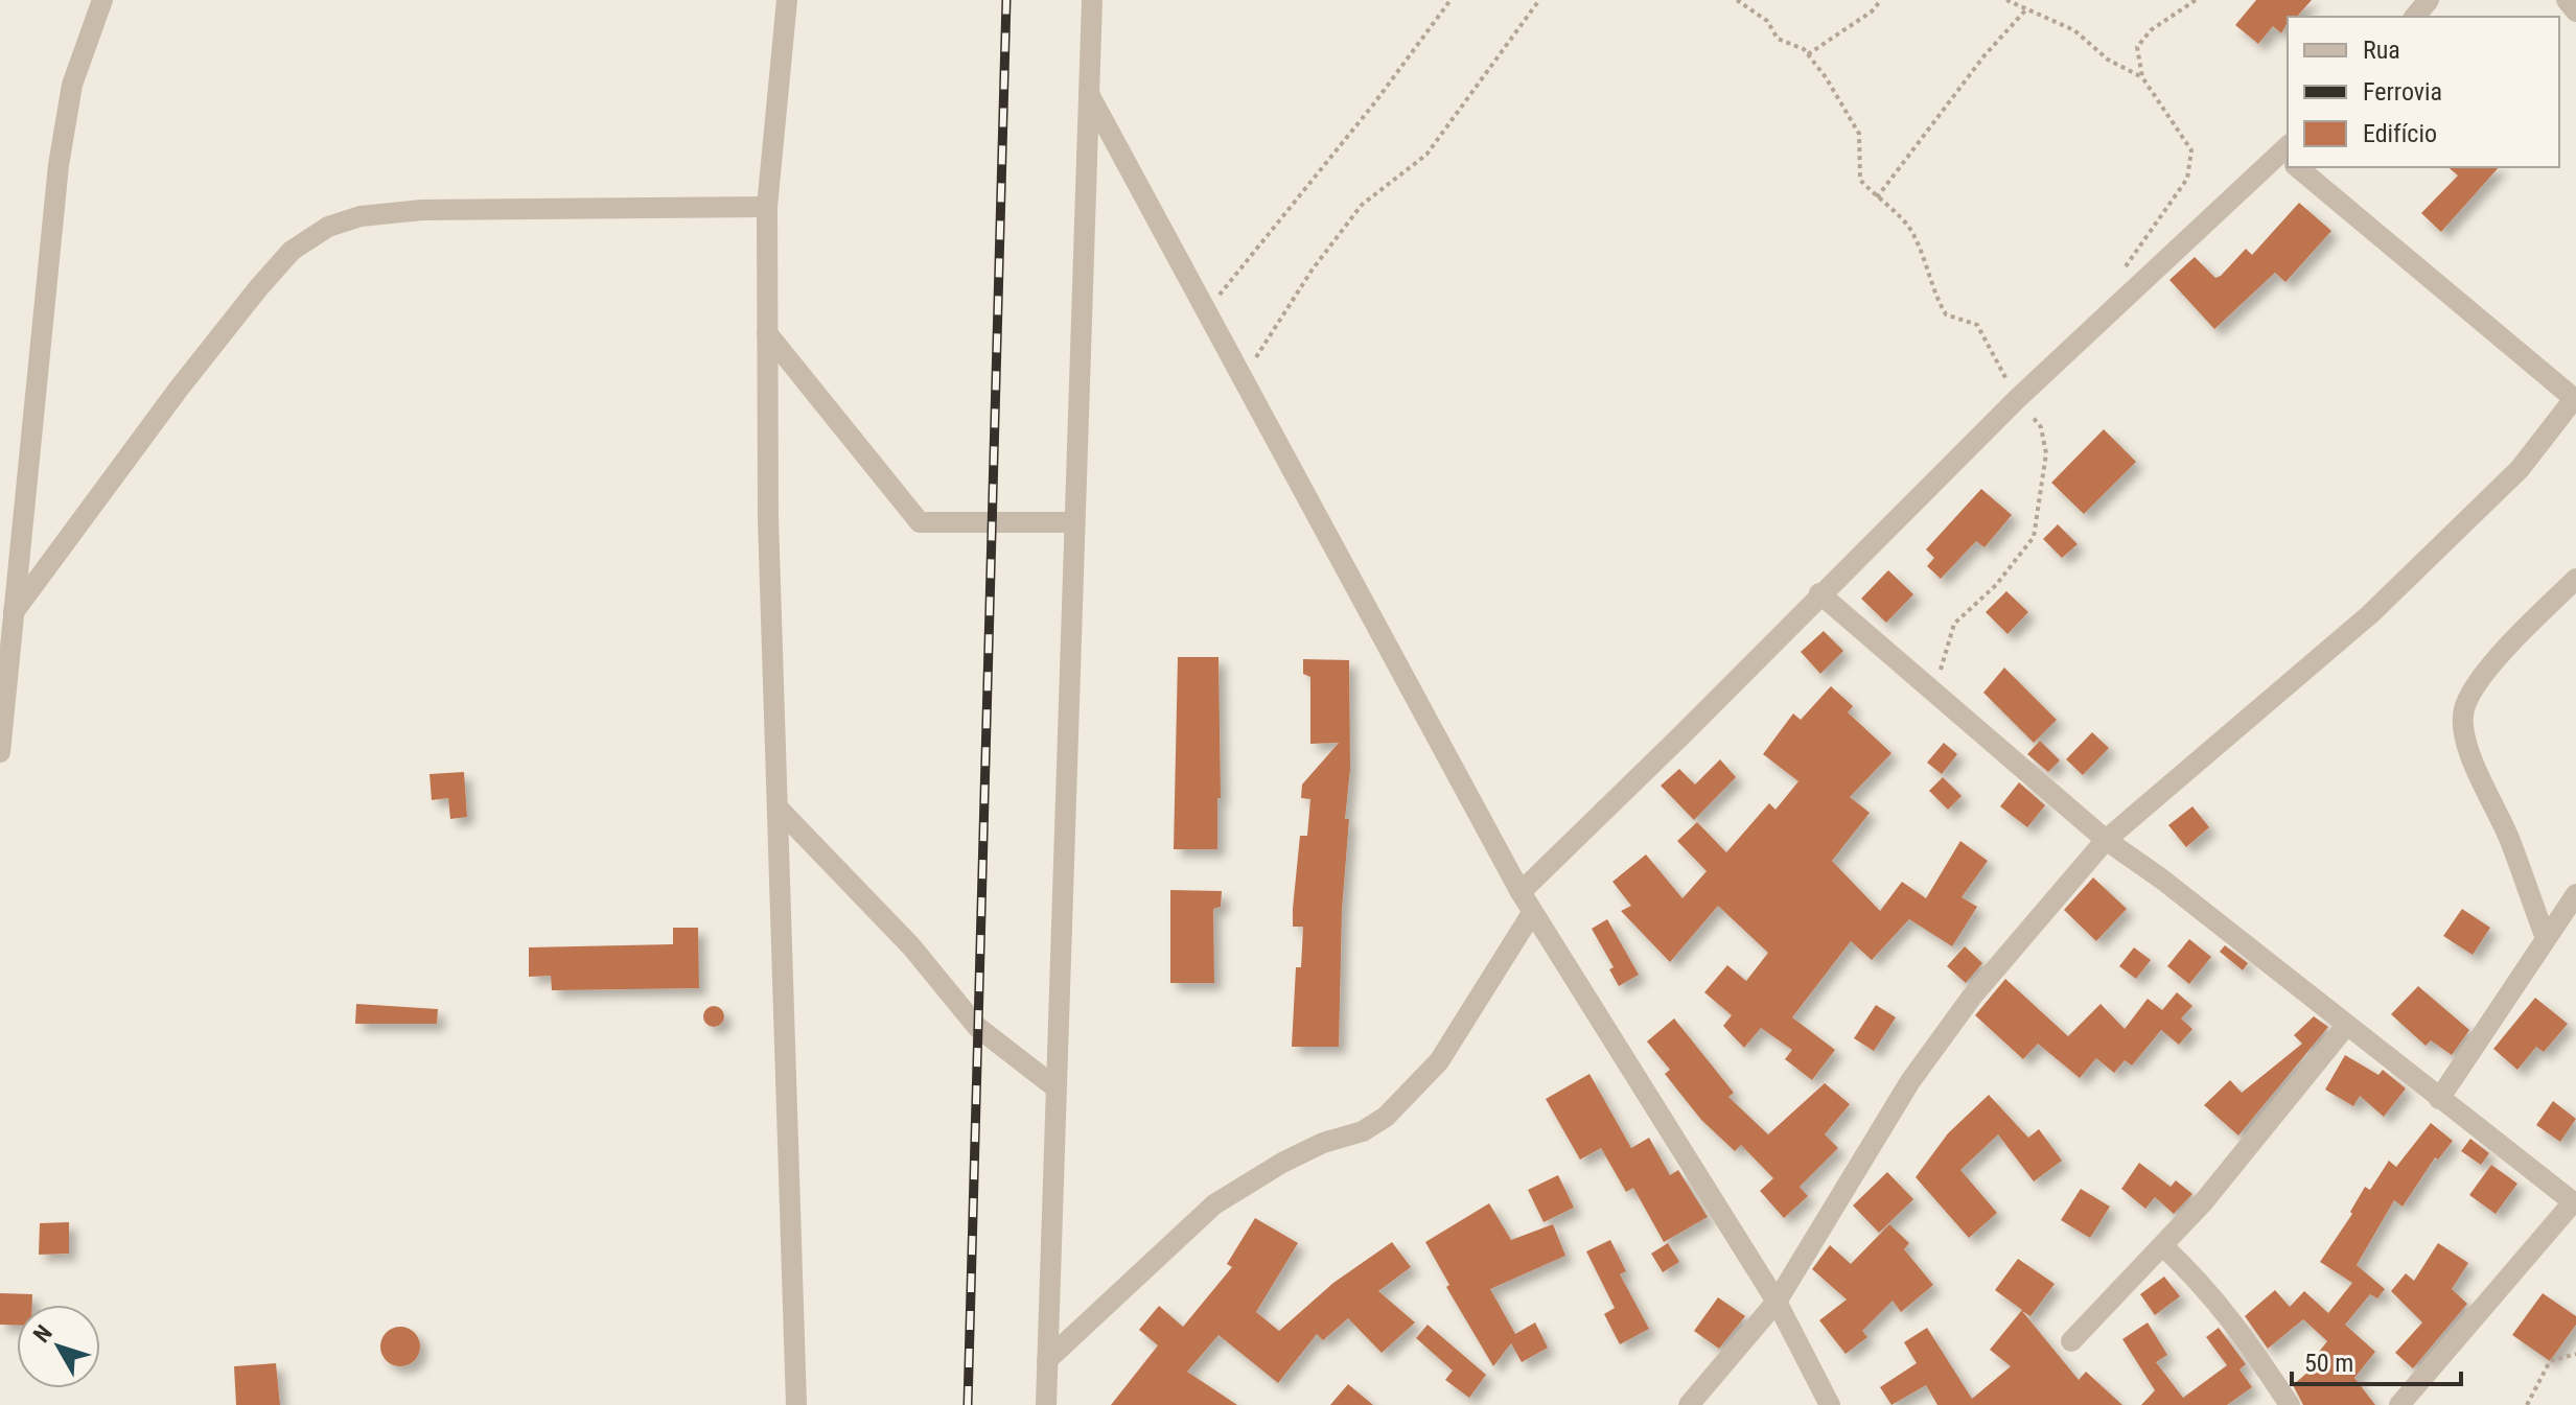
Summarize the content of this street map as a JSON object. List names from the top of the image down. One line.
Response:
{"legend":["Rua","Ferrovia","Edifício"],"scale_bar":"50 m","north":"top left"}
